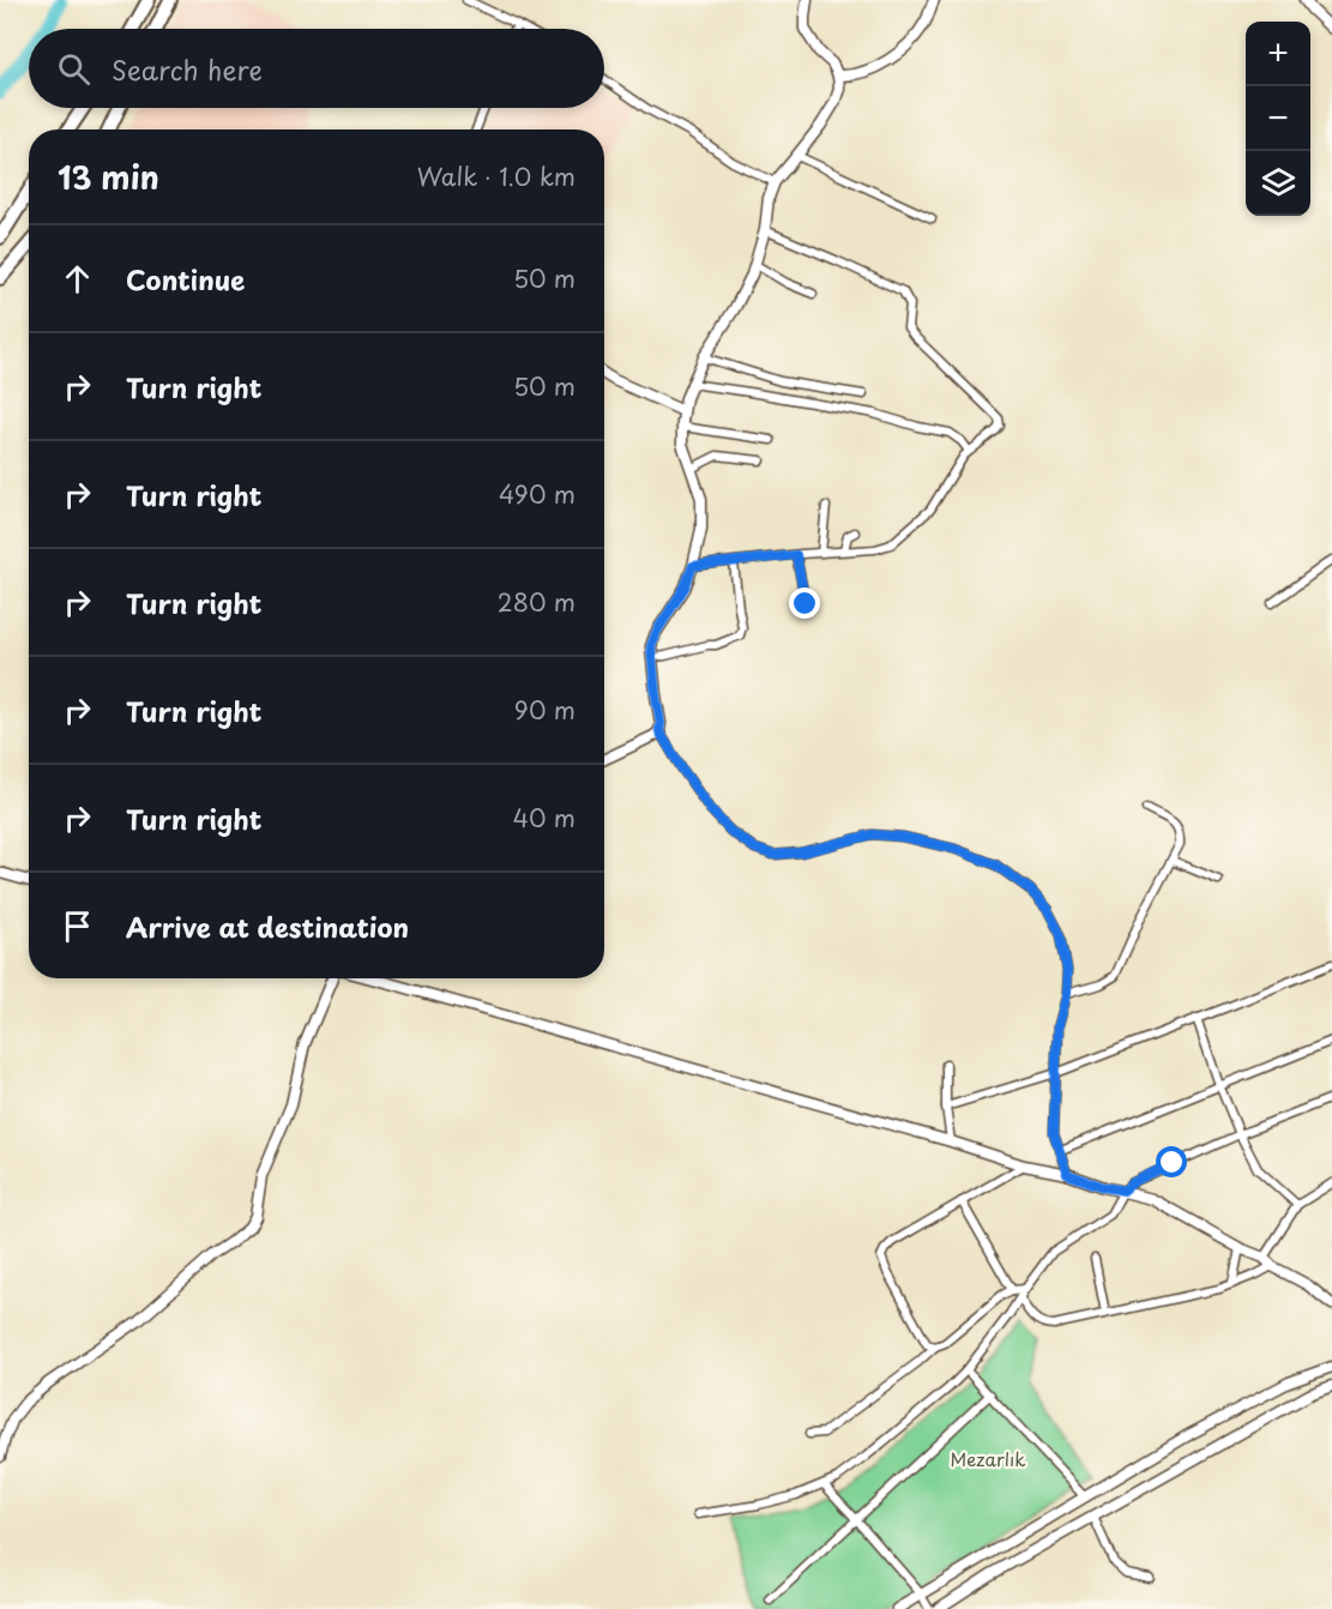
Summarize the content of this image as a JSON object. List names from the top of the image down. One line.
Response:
{"parks":["Mezarlık"],"page":{"map_buttons":["+","−"],"search":"Search here","heading":["13 min","Walk · 1.0 km"],"list":[["Continue","50 m"],["Turn right","50 m"],["Turn right","490 m"],["Turn right","280 m"],["Turn right","90 m"],["Turn right","40 m"],"Arrive at destination"]}}
